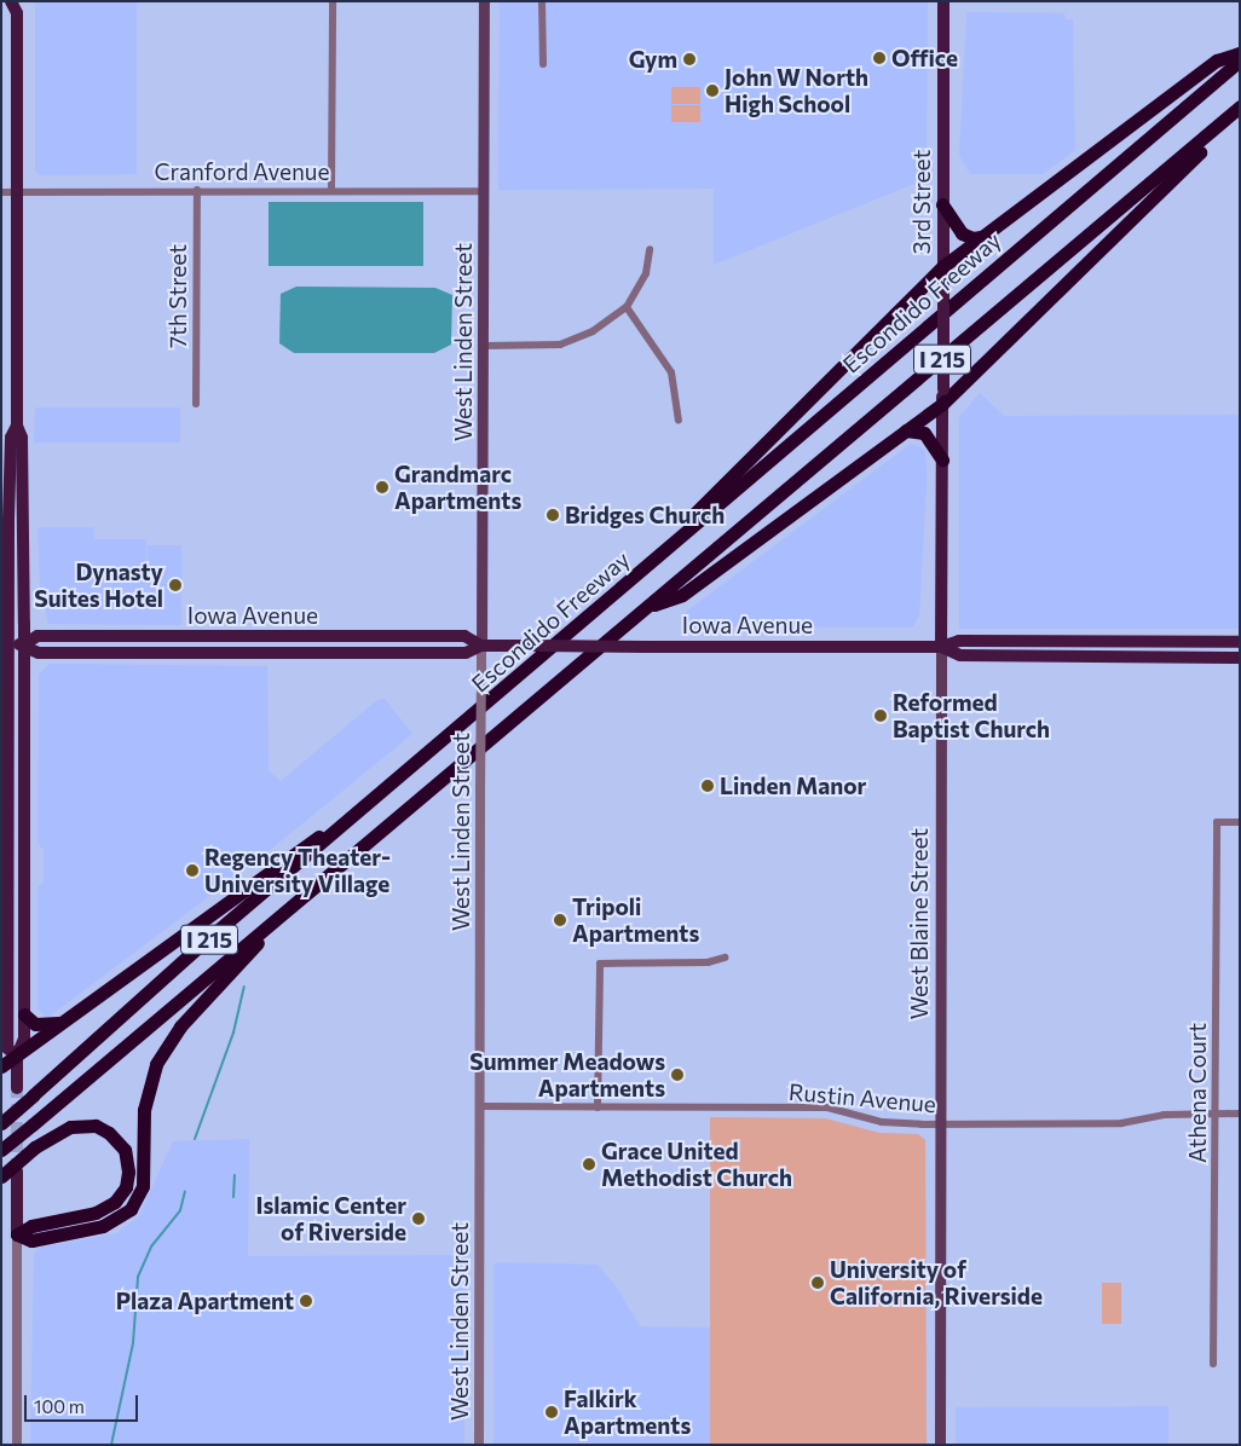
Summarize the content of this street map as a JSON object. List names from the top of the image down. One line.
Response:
{"streets":{"highway":["Escondido Freeway","I 215"],"main road":["3rd Street","West Linden Street","Iowa Avenue","West Blaine Street"],"street":["Cranford Avenue","7th Street","Athena Court","Rustin Avenue"]},"crossings":[["Cranford Avenue","7th Street"],["Cranford Avenue","West Linden Street"],["3rd Street","West Blaine Street"],["West Linden Street","Iowa Avenue"],["West Linden Street","Rustin Avenue"],["Iowa Avenue","West Blaine Street"],["West Blaine Street","Rustin Avenue"],["Athena Court","Rustin Avenue"]],"places":["Office","Gym","John W North High School","Grandmarc Apartments","Bridges Church","Dynasty Suites Hotel","Reformed Baptist Church","Linden Manor","Regency Theater- University Village","Tripoli Apartments","Summer Meadows Apartments","Grace United Methodist Church","Islamic Center of Riverside","University of California, Riverside","Plaza Apartment","Falkirk Apartments"],"scale_bar":"100 m"}
